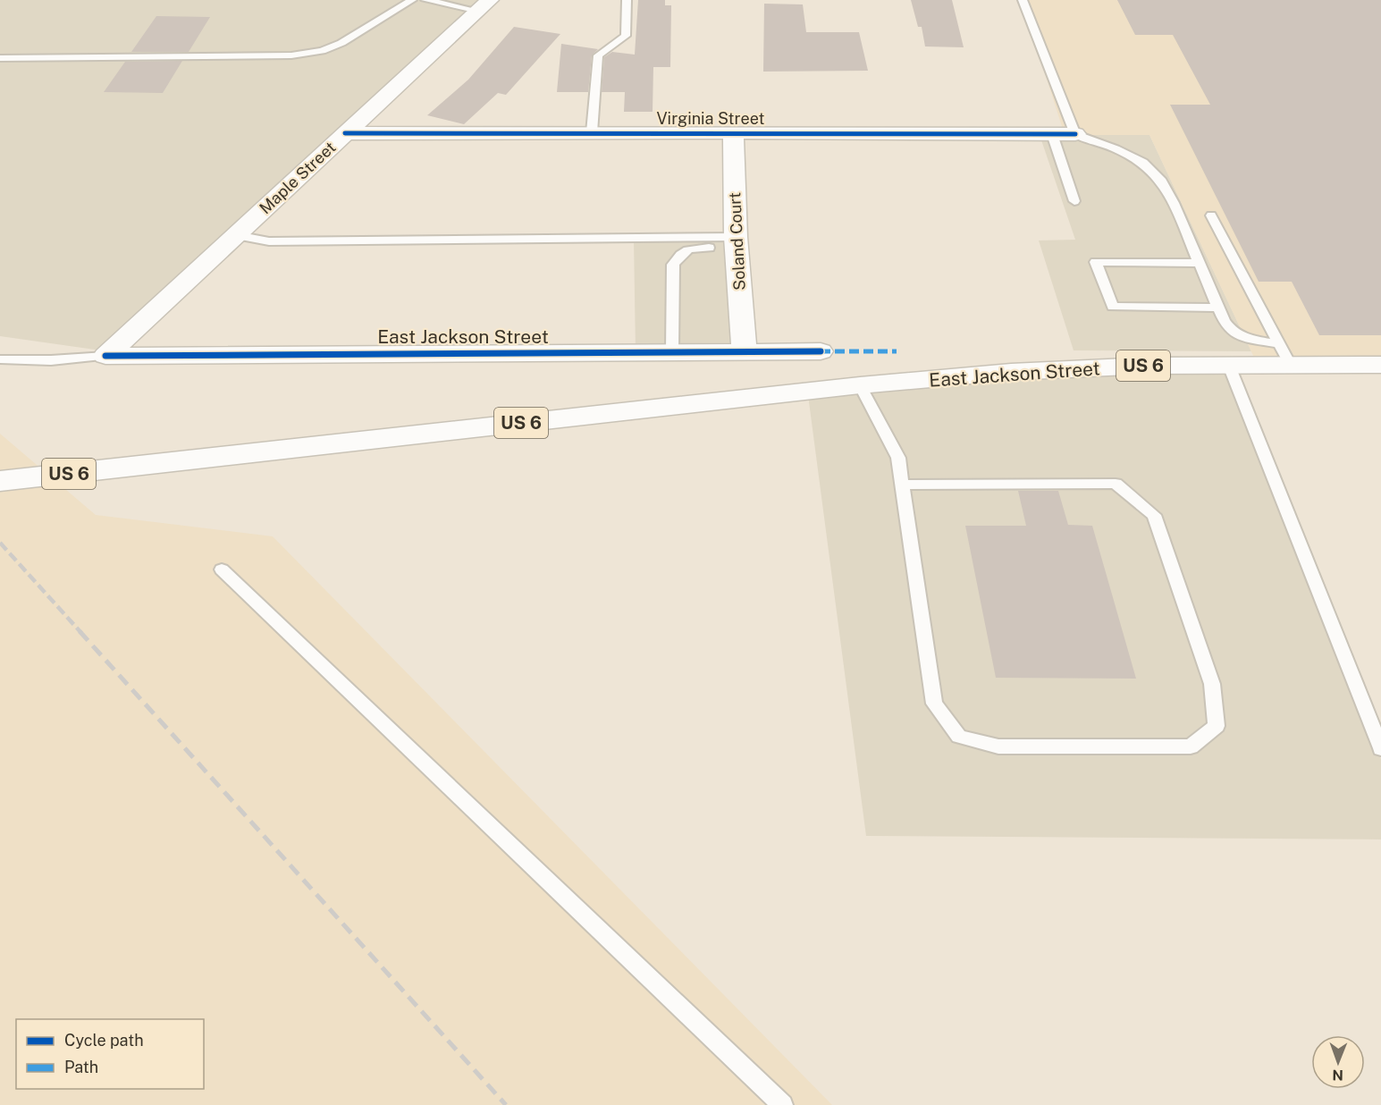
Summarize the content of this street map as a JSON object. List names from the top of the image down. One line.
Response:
{"streets":{"street":["Virginia Street","Maple Street","Soland Court","East Jackson Street","US 6"]},"crossings":[["Virginia Street","Maple Street"],["Virginia Street","Soland Court"],["Maple Street","East Jackson Street"],["Soland Court","East Jackson Street"],["East Jackson Street","US 6"]],"legend":["Cycle path","Path"],"north":"bottom"}
